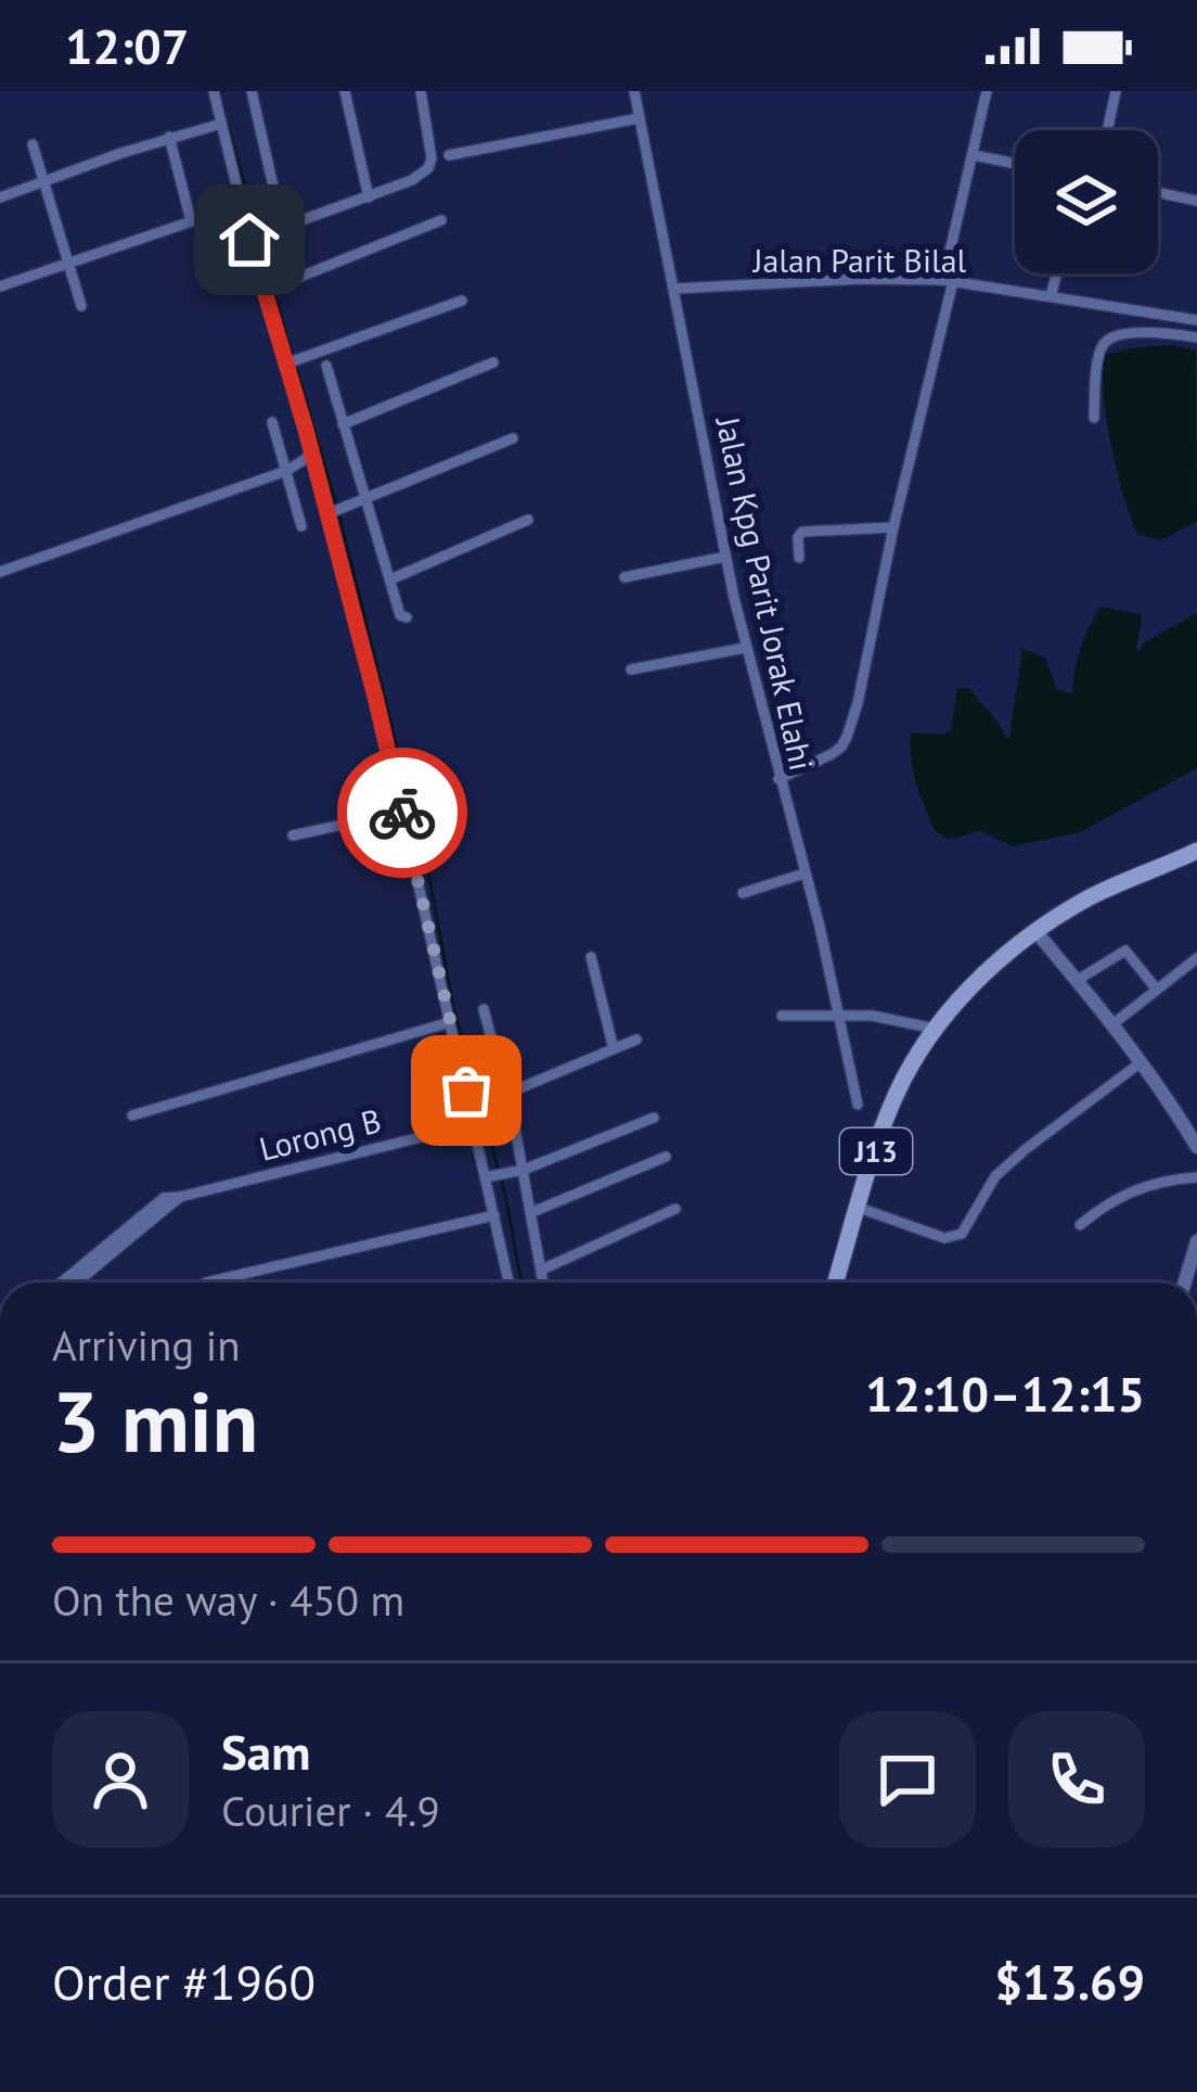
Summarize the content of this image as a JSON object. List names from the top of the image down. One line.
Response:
{"streets":{"main road":["J13"],"street":["Jalan Parit Bilal","Jalan Kpg Parit Jorak Elahi","Lorong B"]},"crossings":[["Jalan Parit Bilal","Jalan Kpg Parit Jorak Elahi"]],"page":{"status":"12:07","heading":["3 min","Arriving in","12:10–12:15"],"panel":["Sam","Courier · 4.9","Order #1960","$13.69"],"bar":"On the way · 450 m"}}
